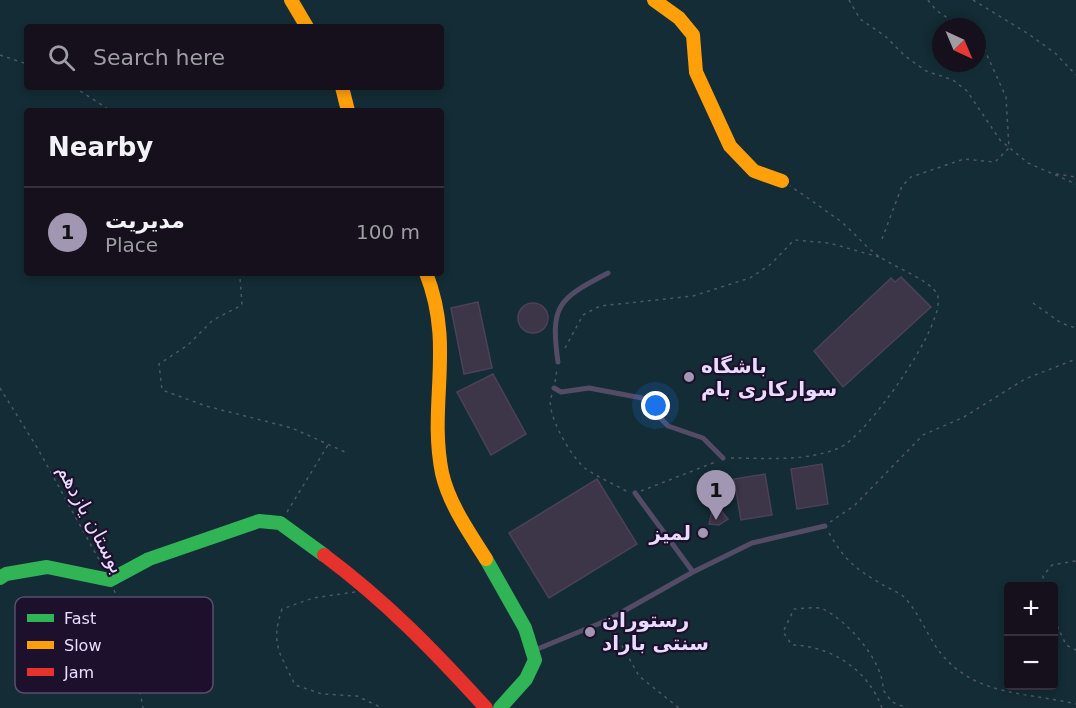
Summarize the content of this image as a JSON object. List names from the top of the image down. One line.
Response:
{"streets":{"path":["بوستان یازدهم"]},"places":["باشگاه سوارکاری بام","لمیز","رستوران سنتی باراد"],"legend":["Fast","Slow","Jam"],"north":"bottom right","page":{"search":"Search here","heading":"Nearby","list":[{"mark":"1","name":"مدیریت","note":"Place","value":"100 m"}],"pins":"1","map_buttons":["+","−"]}}
